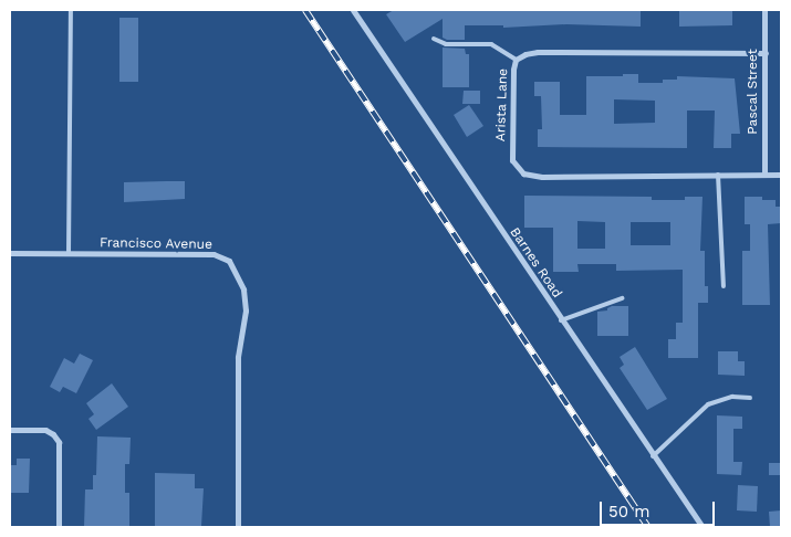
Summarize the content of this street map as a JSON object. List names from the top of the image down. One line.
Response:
{"streets":{"street":["Pascal Street","Arista Lane","Francisco Avenue","Barnes Road"]},"crossings":[["Pascal Street","Arista Lane"]],"scale_bar":"50 m"}
